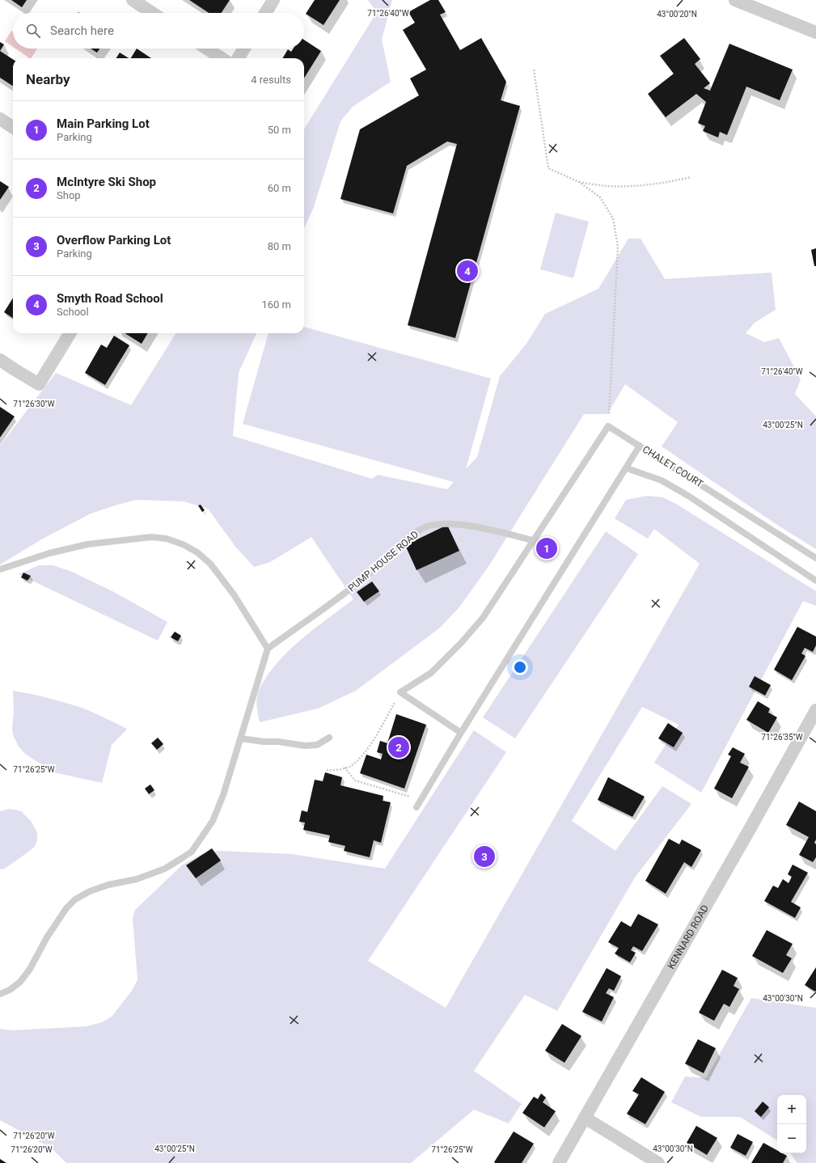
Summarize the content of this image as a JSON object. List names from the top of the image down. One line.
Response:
{"streets":{"street":["KENNARD ROAD"],"lane":["CHALET COURT","PUMP HOUSE ROAD"]},"page":{"search":"Search here","heading":["Nearby","4 results"],"list":[{"mark":"1","name":"Main Parking Lot","note":"Parking","value":"50 m"},{"mark":"2","name":"McIntyre Ski Shop","note":"Shop","value":"60 m"},{"mark":"3","name":"Overflow Parking Lot","note":"Parking","value":"80 m"},{"mark":"4","name":"Smyth Road School","note":"School","value":"160 m"}],"pins":["4","1","2","3"],"map_buttons":["+","−"]},"coordinates":["71°26'40\"W","43°00'20\"N","71°26'30\"W","43°00'25\"N","71°26'35\"W","71°26'25\"W","43°00'30\"N","71°26'20\"W"]}
